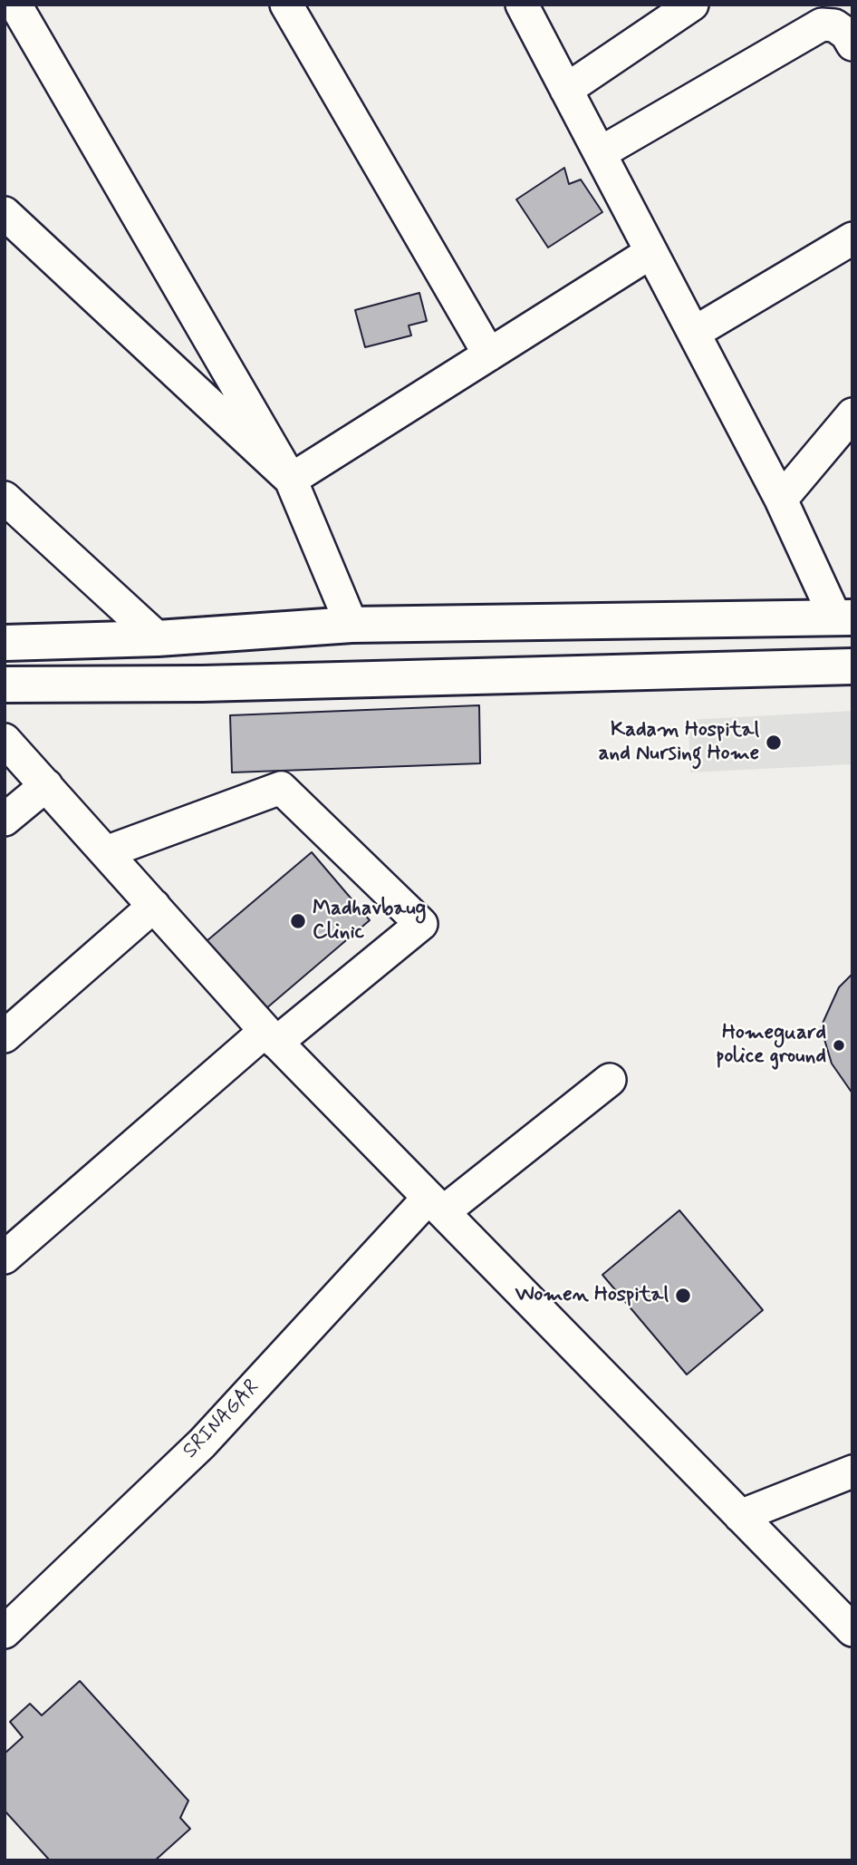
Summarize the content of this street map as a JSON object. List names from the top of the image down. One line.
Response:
{"streets":{"street":["SRINAGAR"]},"places":["Kadam Hospital and Nursing Home","Madhavbaug Clinic","Homeguard police ground","Women Hospital"]}
